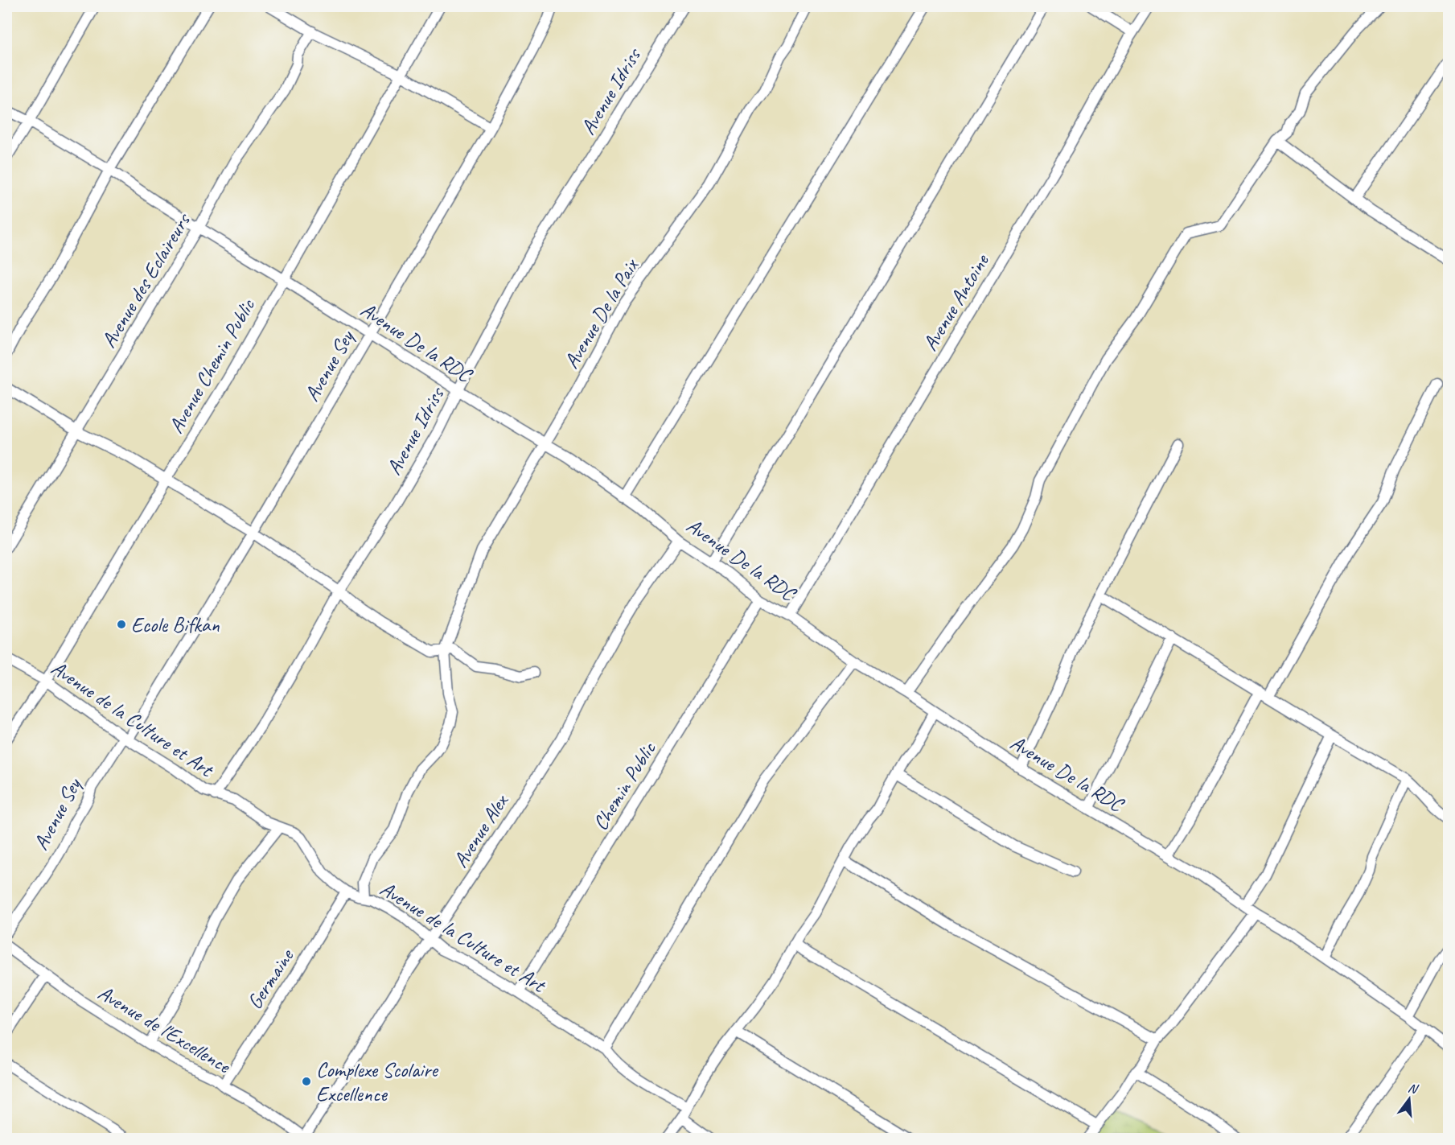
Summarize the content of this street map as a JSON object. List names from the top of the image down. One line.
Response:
{"streets":{"street":["Avenue Idriss","Avenue des Eclaireurs","Avenue Antoine","Avenue De la Paix","Avenue De la RDC","Avenue Chemin Public","Avenue Sey","Avenue de la Culture et Art","Chemin Public","Avenue Alex","Germaine","Avenue de l'Excellence"]},"crossings":[["Avenue Idriss","Avenue De la RDC"],["Avenue Idriss","Avenue de la Culture et Art"],["Avenue des Eclaireurs","Avenue De la RDC"],["Avenue Antoine","Avenue De la RDC"],["Avenue De la Paix","Avenue De la RDC"],["Avenue De la RDC","Avenue Chemin Public"],["Avenue De la RDC","Avenue Sey"],["Avenue De la RDC","Chemin Public"],["Avenue De la RDC","Avenue Alex"],["Avenue Chemin Public","Avenue de la Culture et Art"],["Avenue Sey","Avenue de la Culture et Art"],["Avenue de la Culture et Art","Chemin Public"],["Avenue de la Culture et Art","Avenue Alex"],["Avenue de la Culture et Art","Germaine"],["Avenue Alex","Avenue de l'Excellence"],["Germaine","Avenue de l'Excellence"]],"places":["Ecole Bifkan","Complexe Scolaire Excellence"],"north":"top"}
